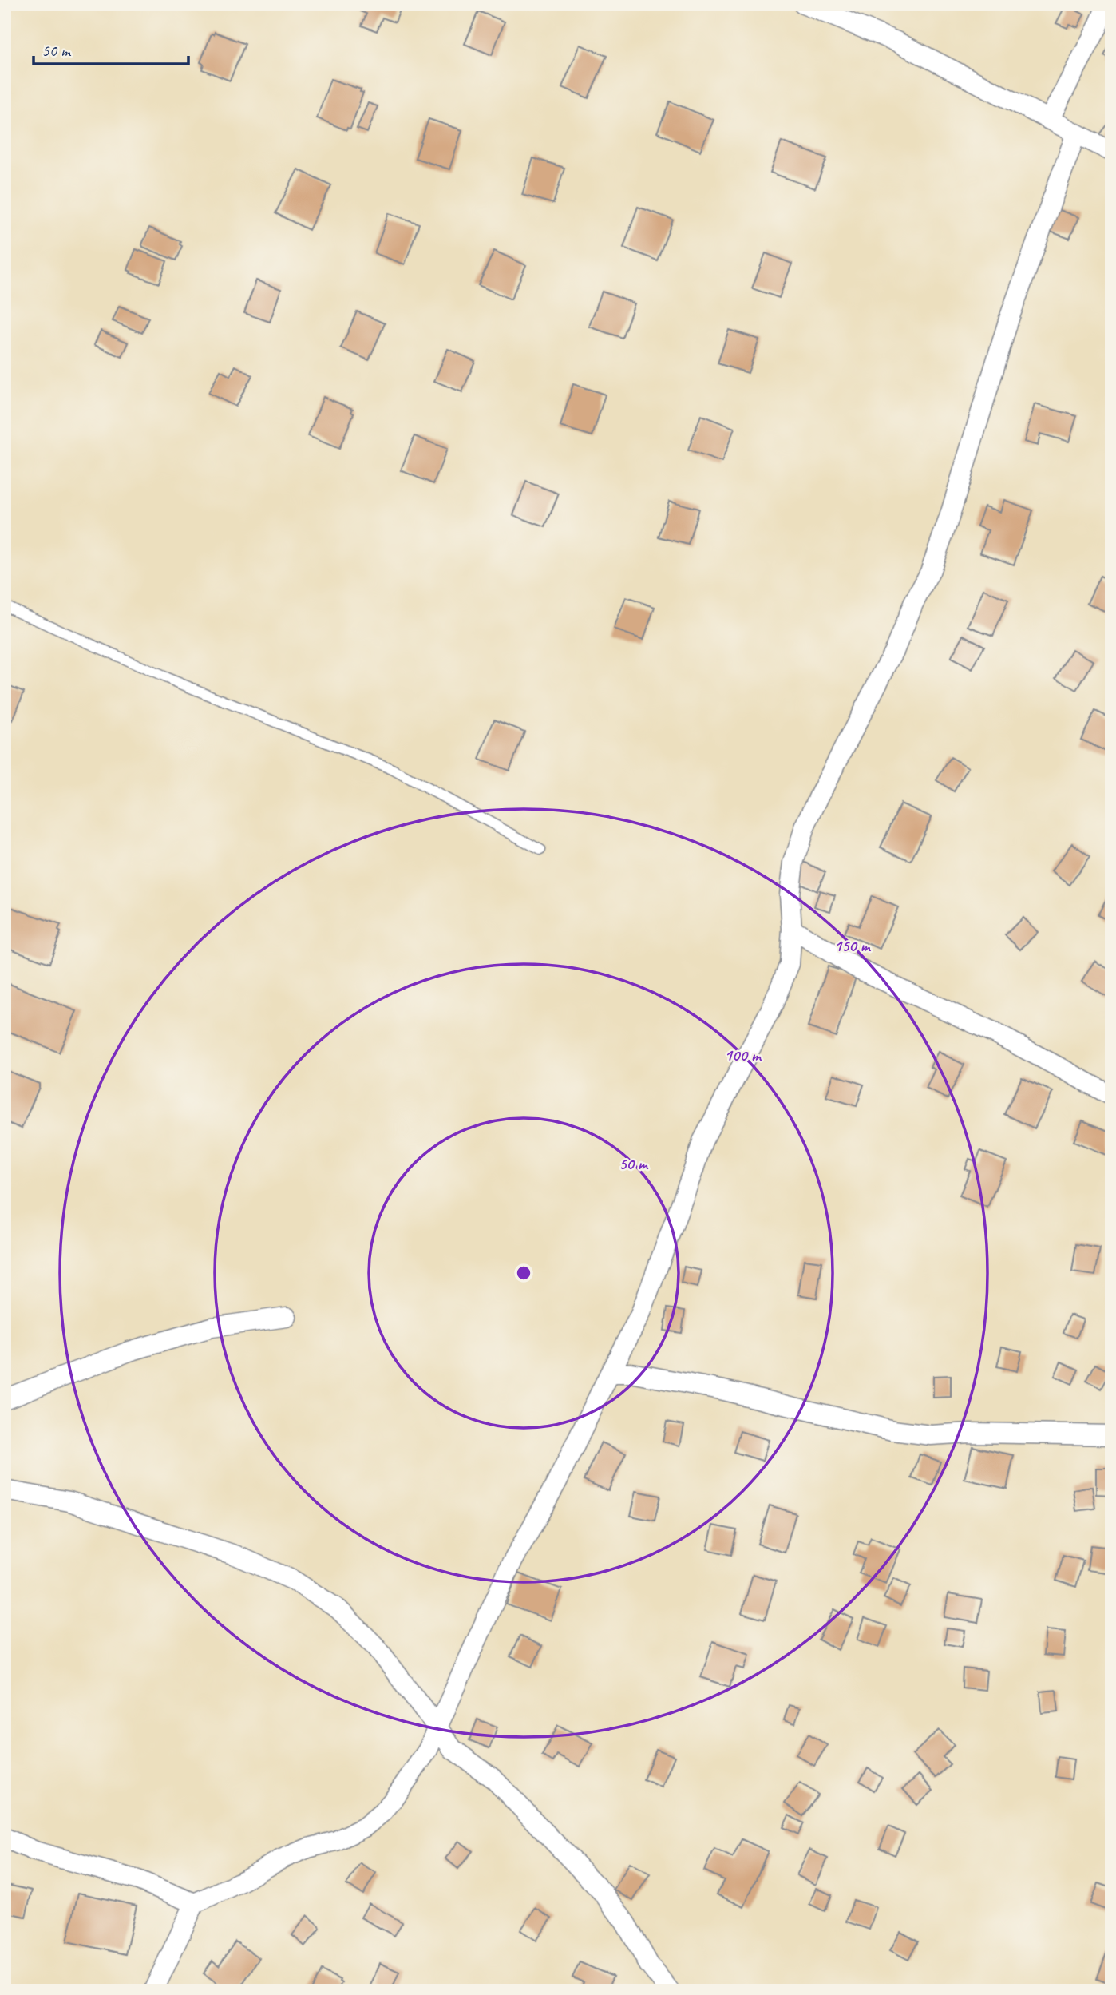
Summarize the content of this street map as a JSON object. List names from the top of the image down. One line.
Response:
{"scale_bar":"50 m","rings":["150 m","100 m","50 m"]}
